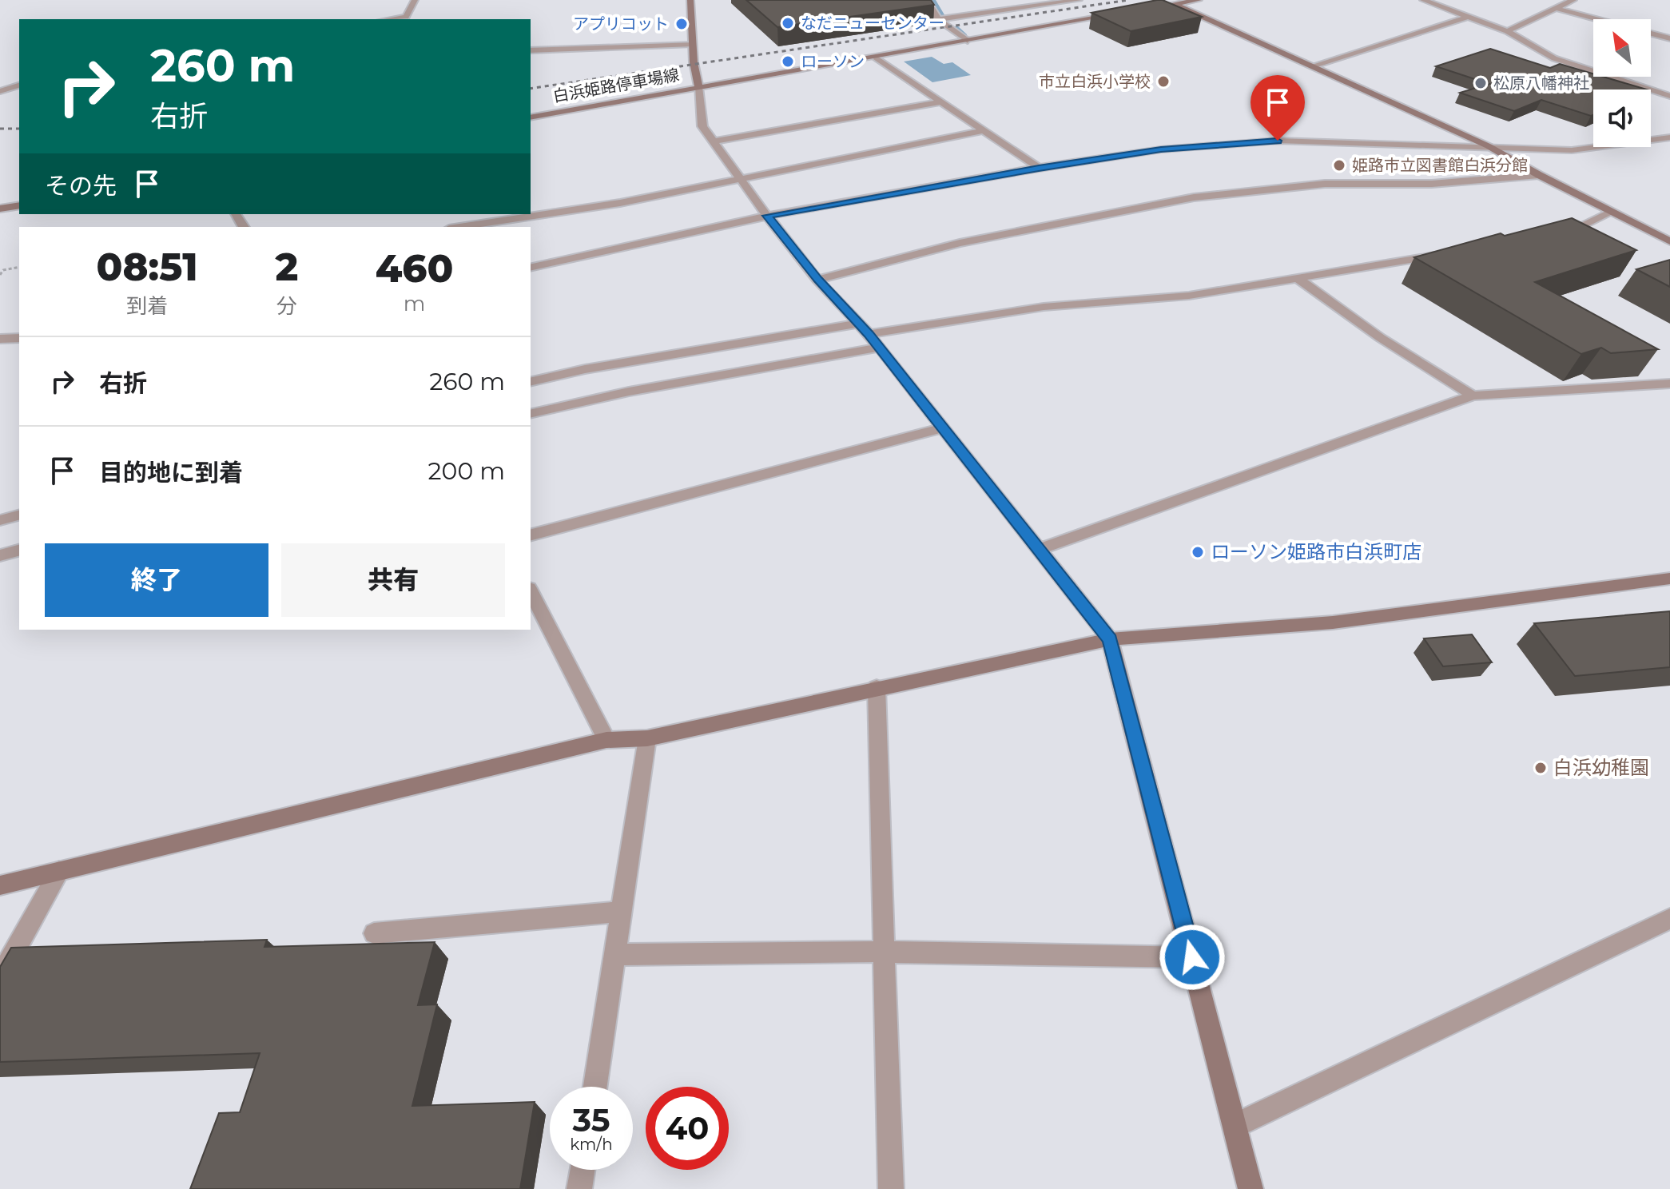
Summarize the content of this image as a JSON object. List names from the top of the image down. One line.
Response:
{"streets":{"street":["白浜姫路停車場線"]},"places":["なだニューセンター","アプリコット","ローソン","市立白浜小学校","松原八幡神社","姫路市立図書館白浜分館","ローソン姫路市白浜町店","白浜幼稚園"],"north":"top left","page":{"turn":["260 m","右折"],"then":"その先","eta":["08:51","到着","2","分","460","m"],"list":[{"name":"右折","value":"260 m"},{"name":"目的地に到着","value":"200 m"}],"buttons":["終了","共有"],"speed":"35 km/h","limit":"40"}}
